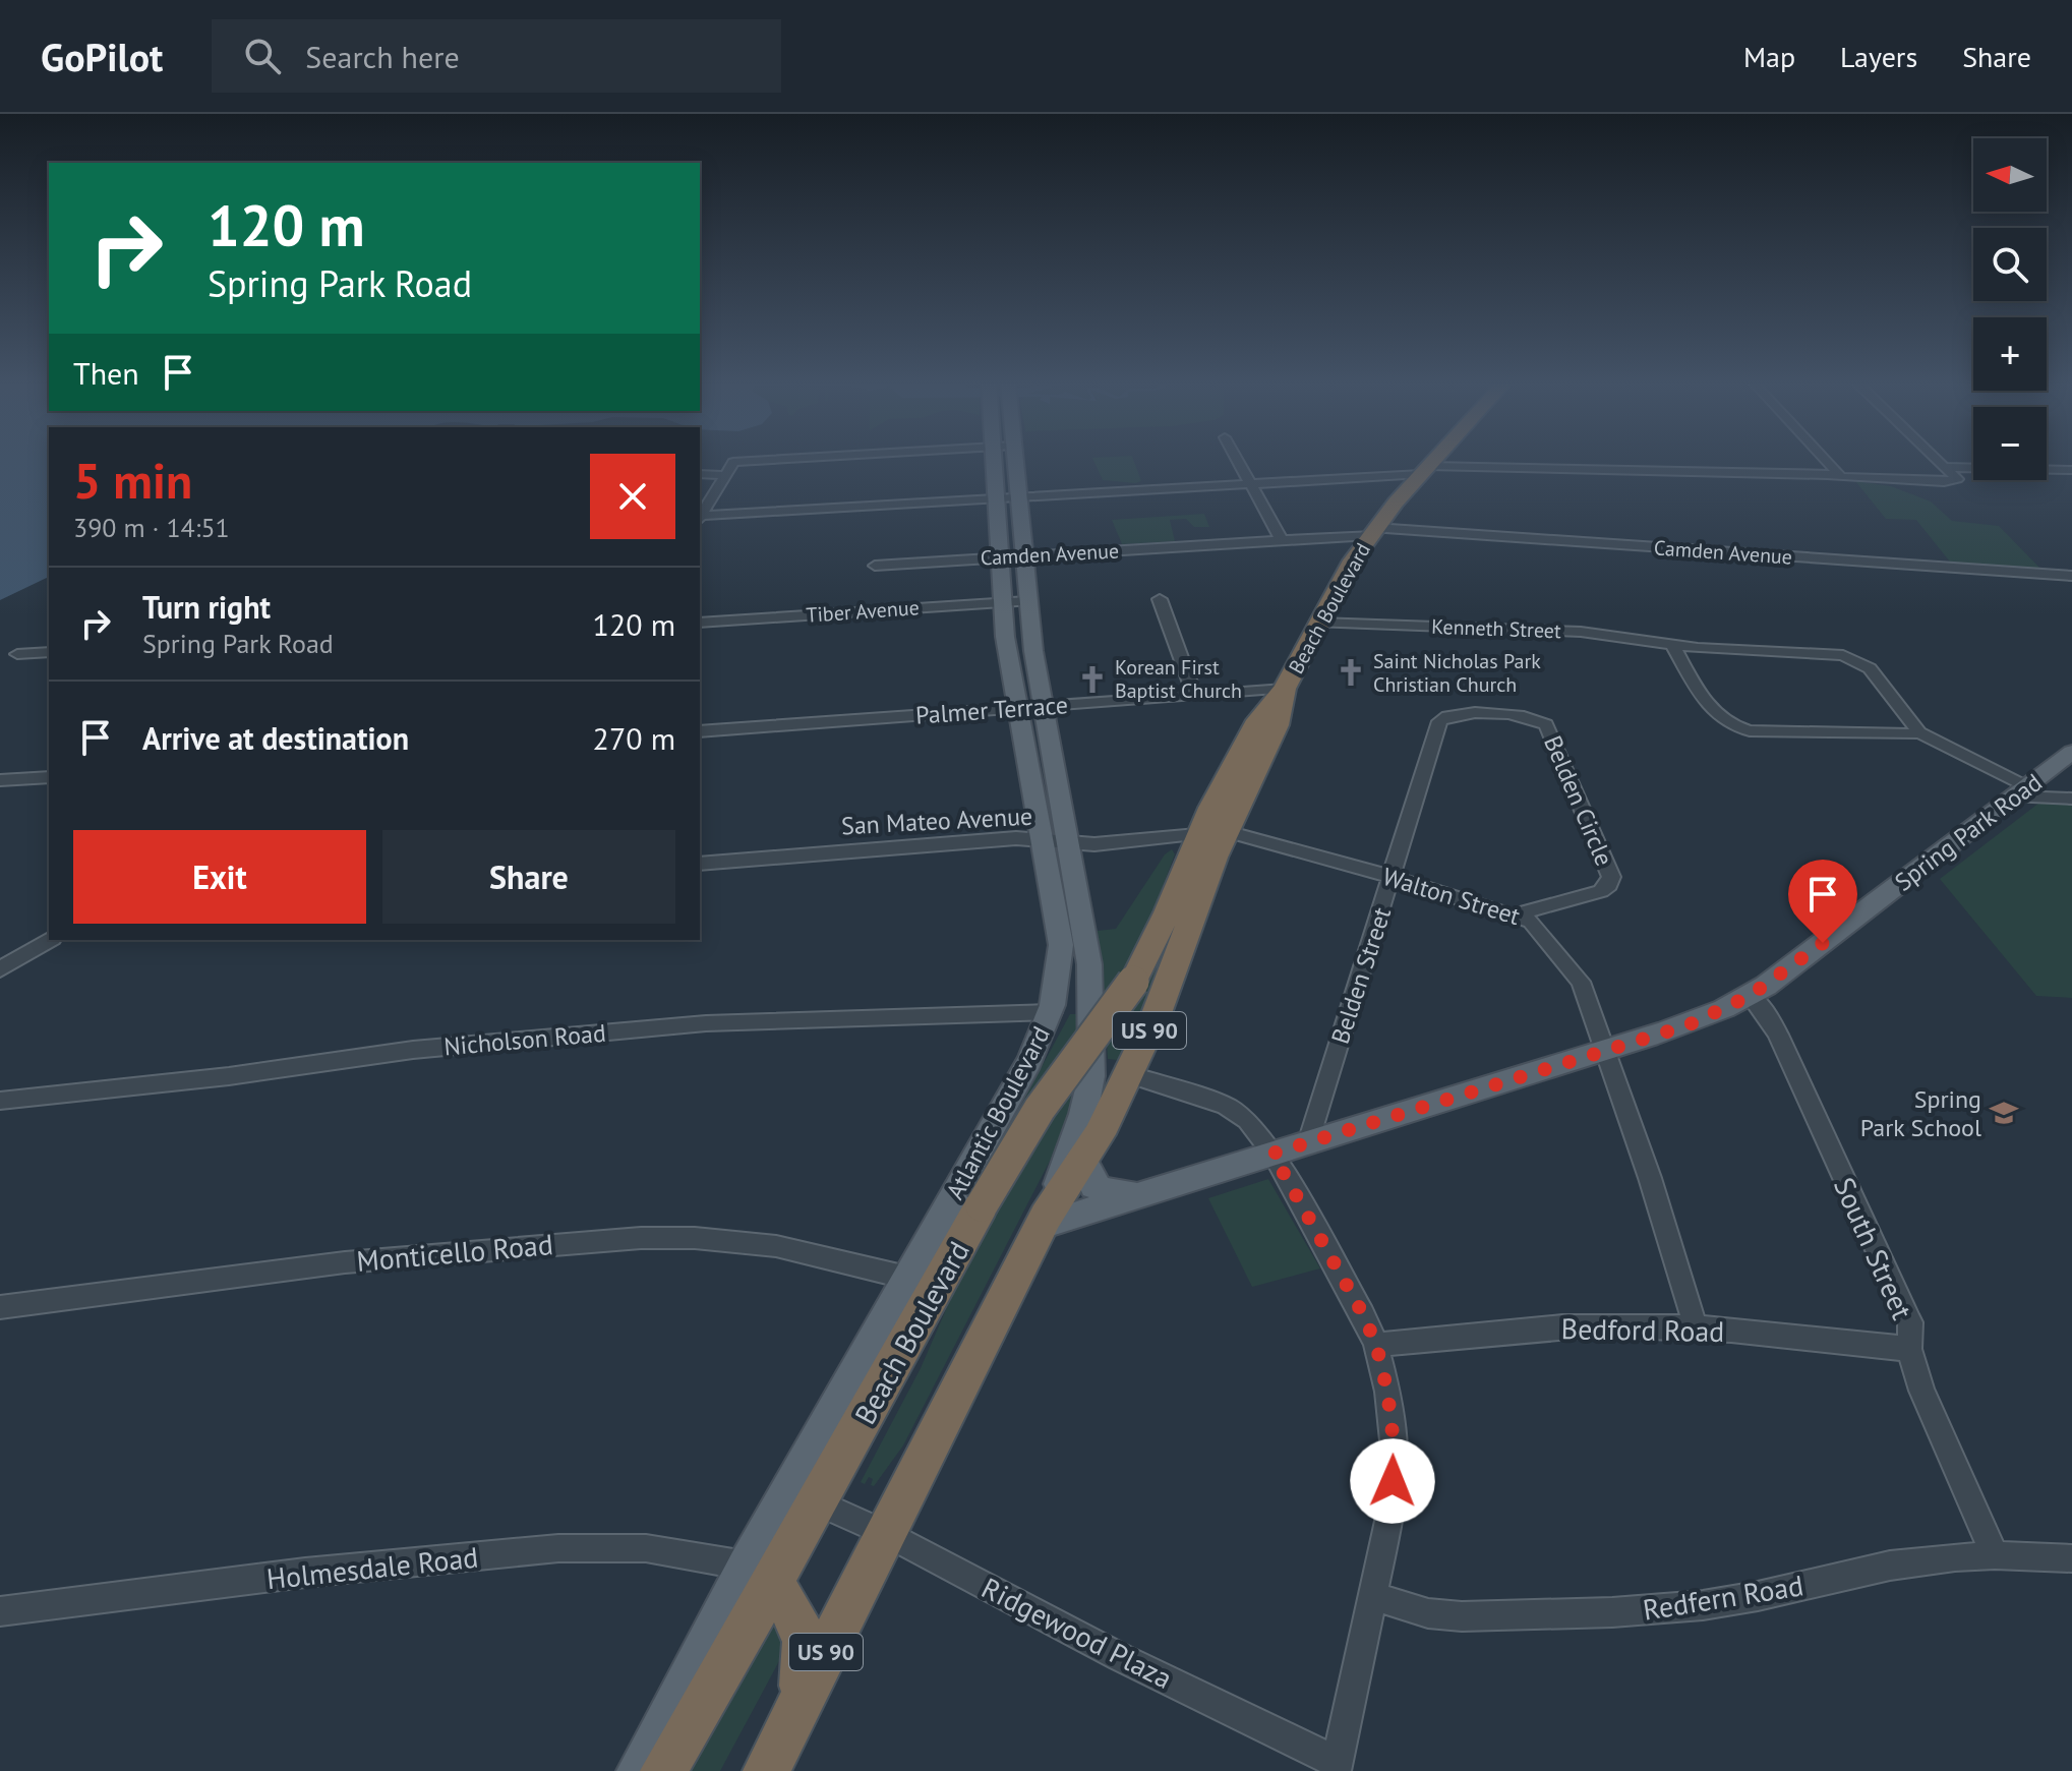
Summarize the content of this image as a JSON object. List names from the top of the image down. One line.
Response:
{"streets":{"highway":["Beach Boulevard","US 90"],"main road":["Spring Park Road","Atlantic Boulevard"],"street":["Camden Avenue","Tiber Avenue","Kenneth Street","Palmer Terrace","Belden Circle","San Mateo Avenue","Walton Street","Belden Street","Nicholson Road","South Street","Monticello Road","Bedford Road","Holmesdale Road","Redfern Road","Ridgewood Plaza"]},"crossings":[["Camden Avenue","Beach Boulevard"],["Camden Avenue","Atlantic Boulevard"],["Beach Boulevard","Kenneth Street"],["Beach Boulevard","Palmer Terrace"],["Beach Boulevard","San Mateo Avenue"],["Beach Boulevard","Spring Park Road"],["Beach Boulevard","Walton Street"],["Beach Boulevard","US 90"],["Beach Boulevard","Atlantic Boulevard"],["Beach Boulevard","Holmesdale Road"],["Beach Boulevard","Ridgewood Plaza"],["Tiber Avenue","Atlantic Boulevard"],["Palmer Terrace","Atlantic Boulevard"],["Belden Circle","Walton Street"],["Belden Circle","Belden Street"],["San Mateo Avenue","Walton Street"],["San Mateo Avenue","Atlantic Boulevard"],["Spring Park Road","Walton Street"],["Spring Park Road","Belden Street"],["Spring Park Road","US 90"],["Spring Park Road","Atlantic Boulevard"],["Spring Park Road","South Street"],["Walton Street","Belden Street"],["Walton Street","Bedford Road"],["US 90","Ridgewood Plaza"],["Nicholson Road","Atlantic Boulevard"],["Atlantic Boulevard","Monticello Road"],["Atlantic Boulevard","Holmesdale Road"],["South Street","Bedford Road"],["South Street","Redfern Road"]],"places":{"church":["Saint Nicholas Park Christian Church","Korean First Baptist Church"],"school or university":["Spring Park School"]},"north":"left","page":{"header":"GoPilot","search":"Search here","nav":["Map","Layers","Share"],"map_buttons":["+","−"],"turn":["120 m","Spring Park Road"],"then":"Then","heading":["5 min","390 m · 14:51"],"list":[{"name":"Turn right","note":"Spring Park Road","value":"120 m"},{"name":"Arrive at destination","value":"270 m"}],"buttons":["Exit","Share"]}}
